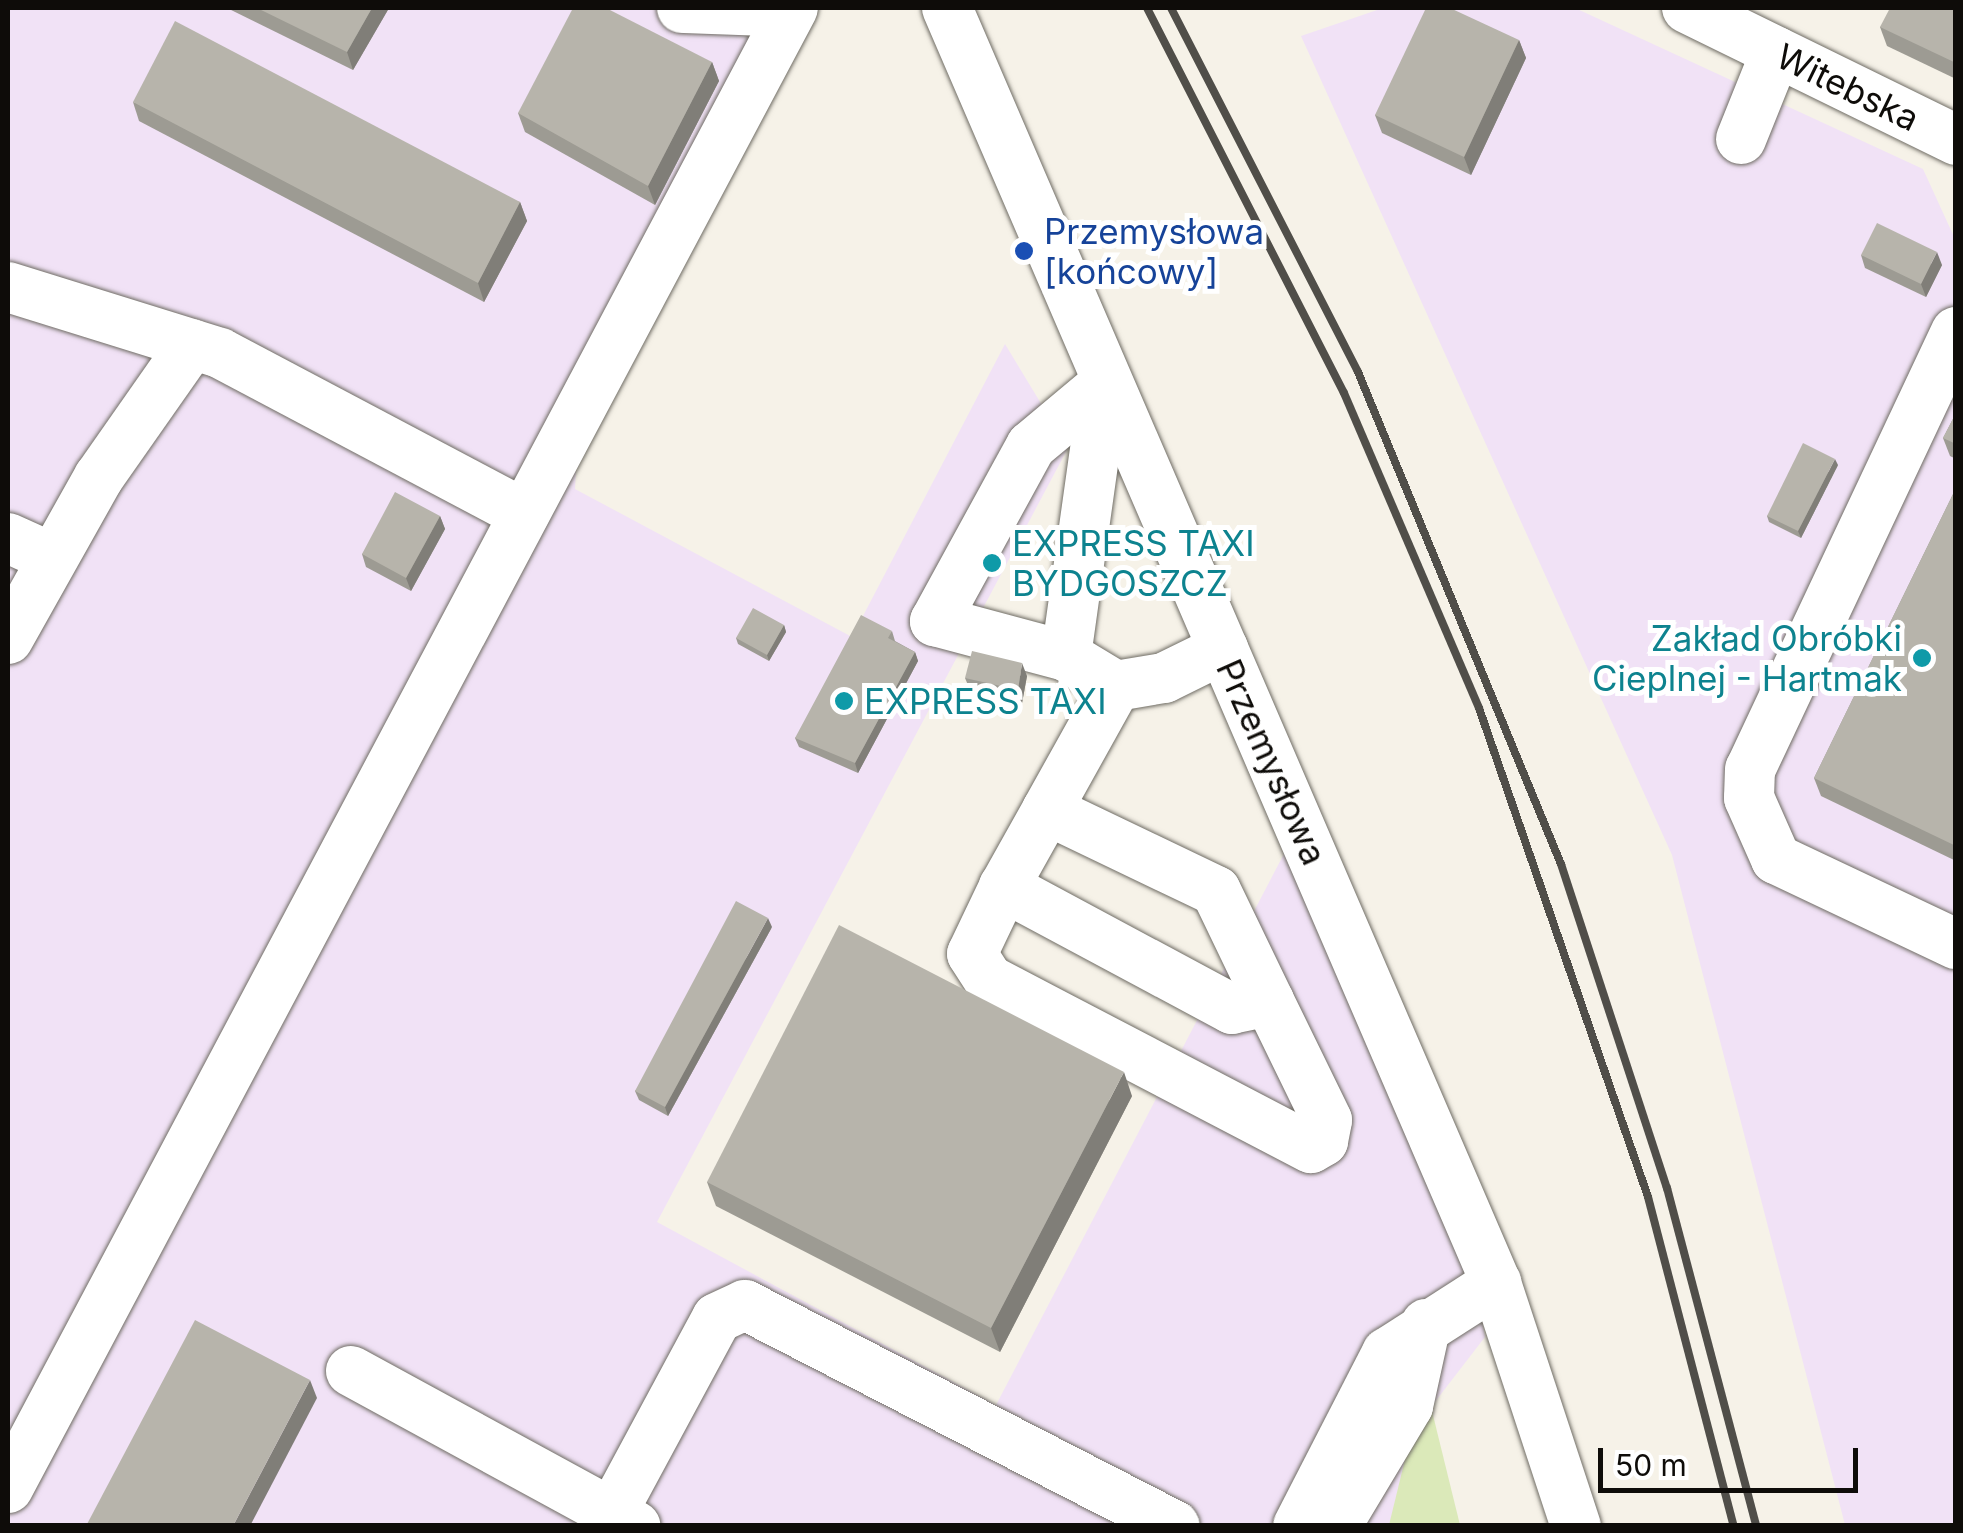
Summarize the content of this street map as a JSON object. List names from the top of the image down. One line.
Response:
{"streets":{"street":["Witebska","Przemysłowa"]},"places":["Przemysłowa [końcowy]","EXPRESS TAXI BYDGOSZCZ","Zakład Obróbki Cieplnej - Hartmak","EXPRESS TAXI"],"scale_bar":"50 m"}
